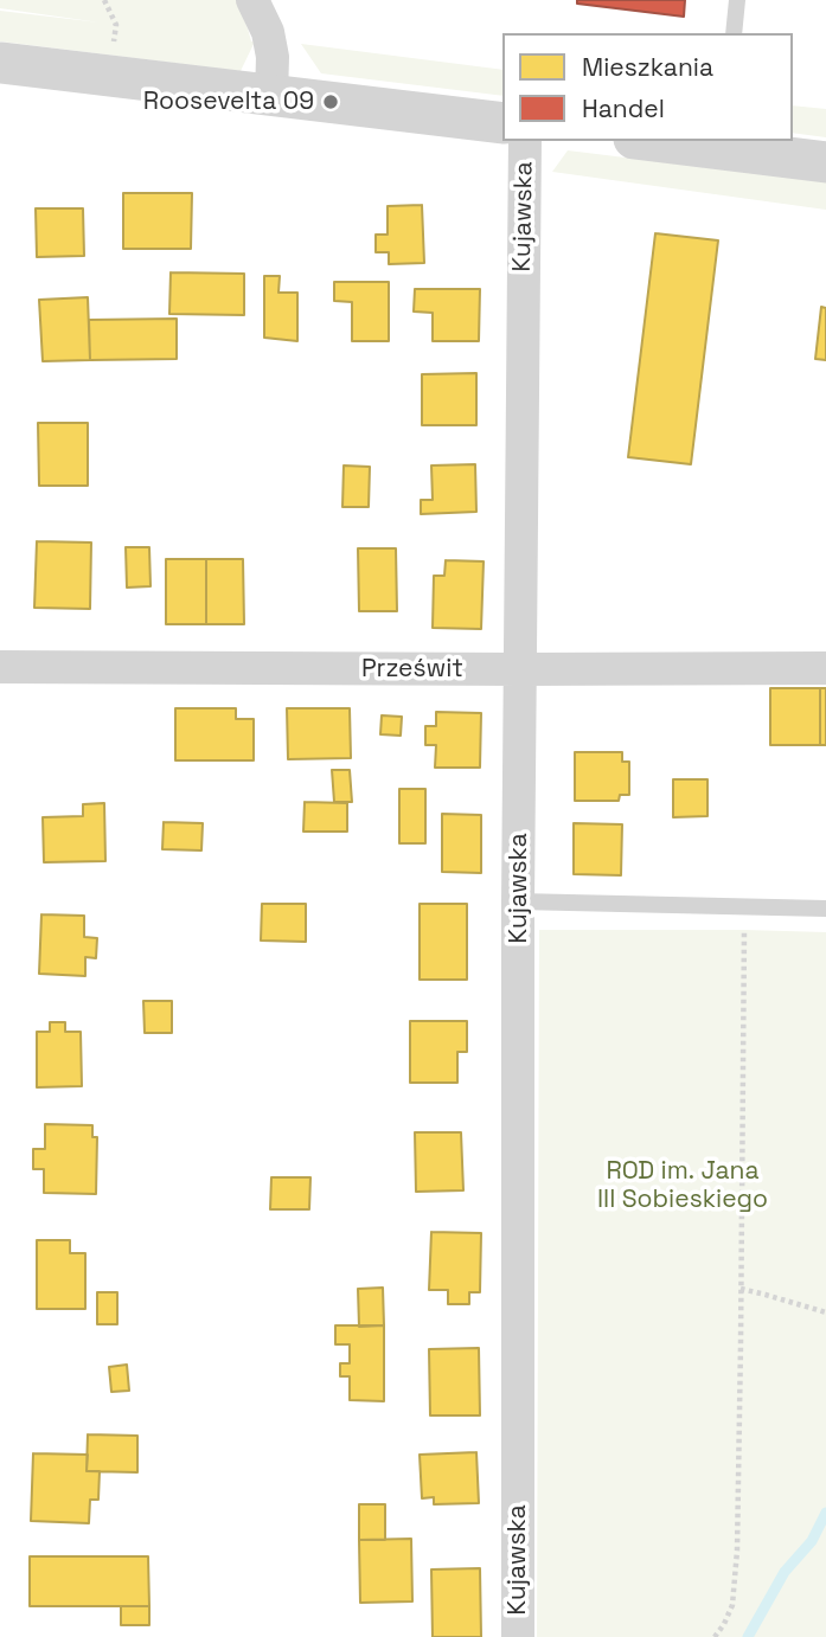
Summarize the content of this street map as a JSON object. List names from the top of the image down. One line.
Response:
{"streets":{"street":["Kujawska","Prześwit"]},"crossings":[["Kujawska","Prześwit"]],"parks":["ROD im. Jana III Sobieskiego"],"places":["Roosevelta 09"],"legend":["Mieszkania","Handel"]}
